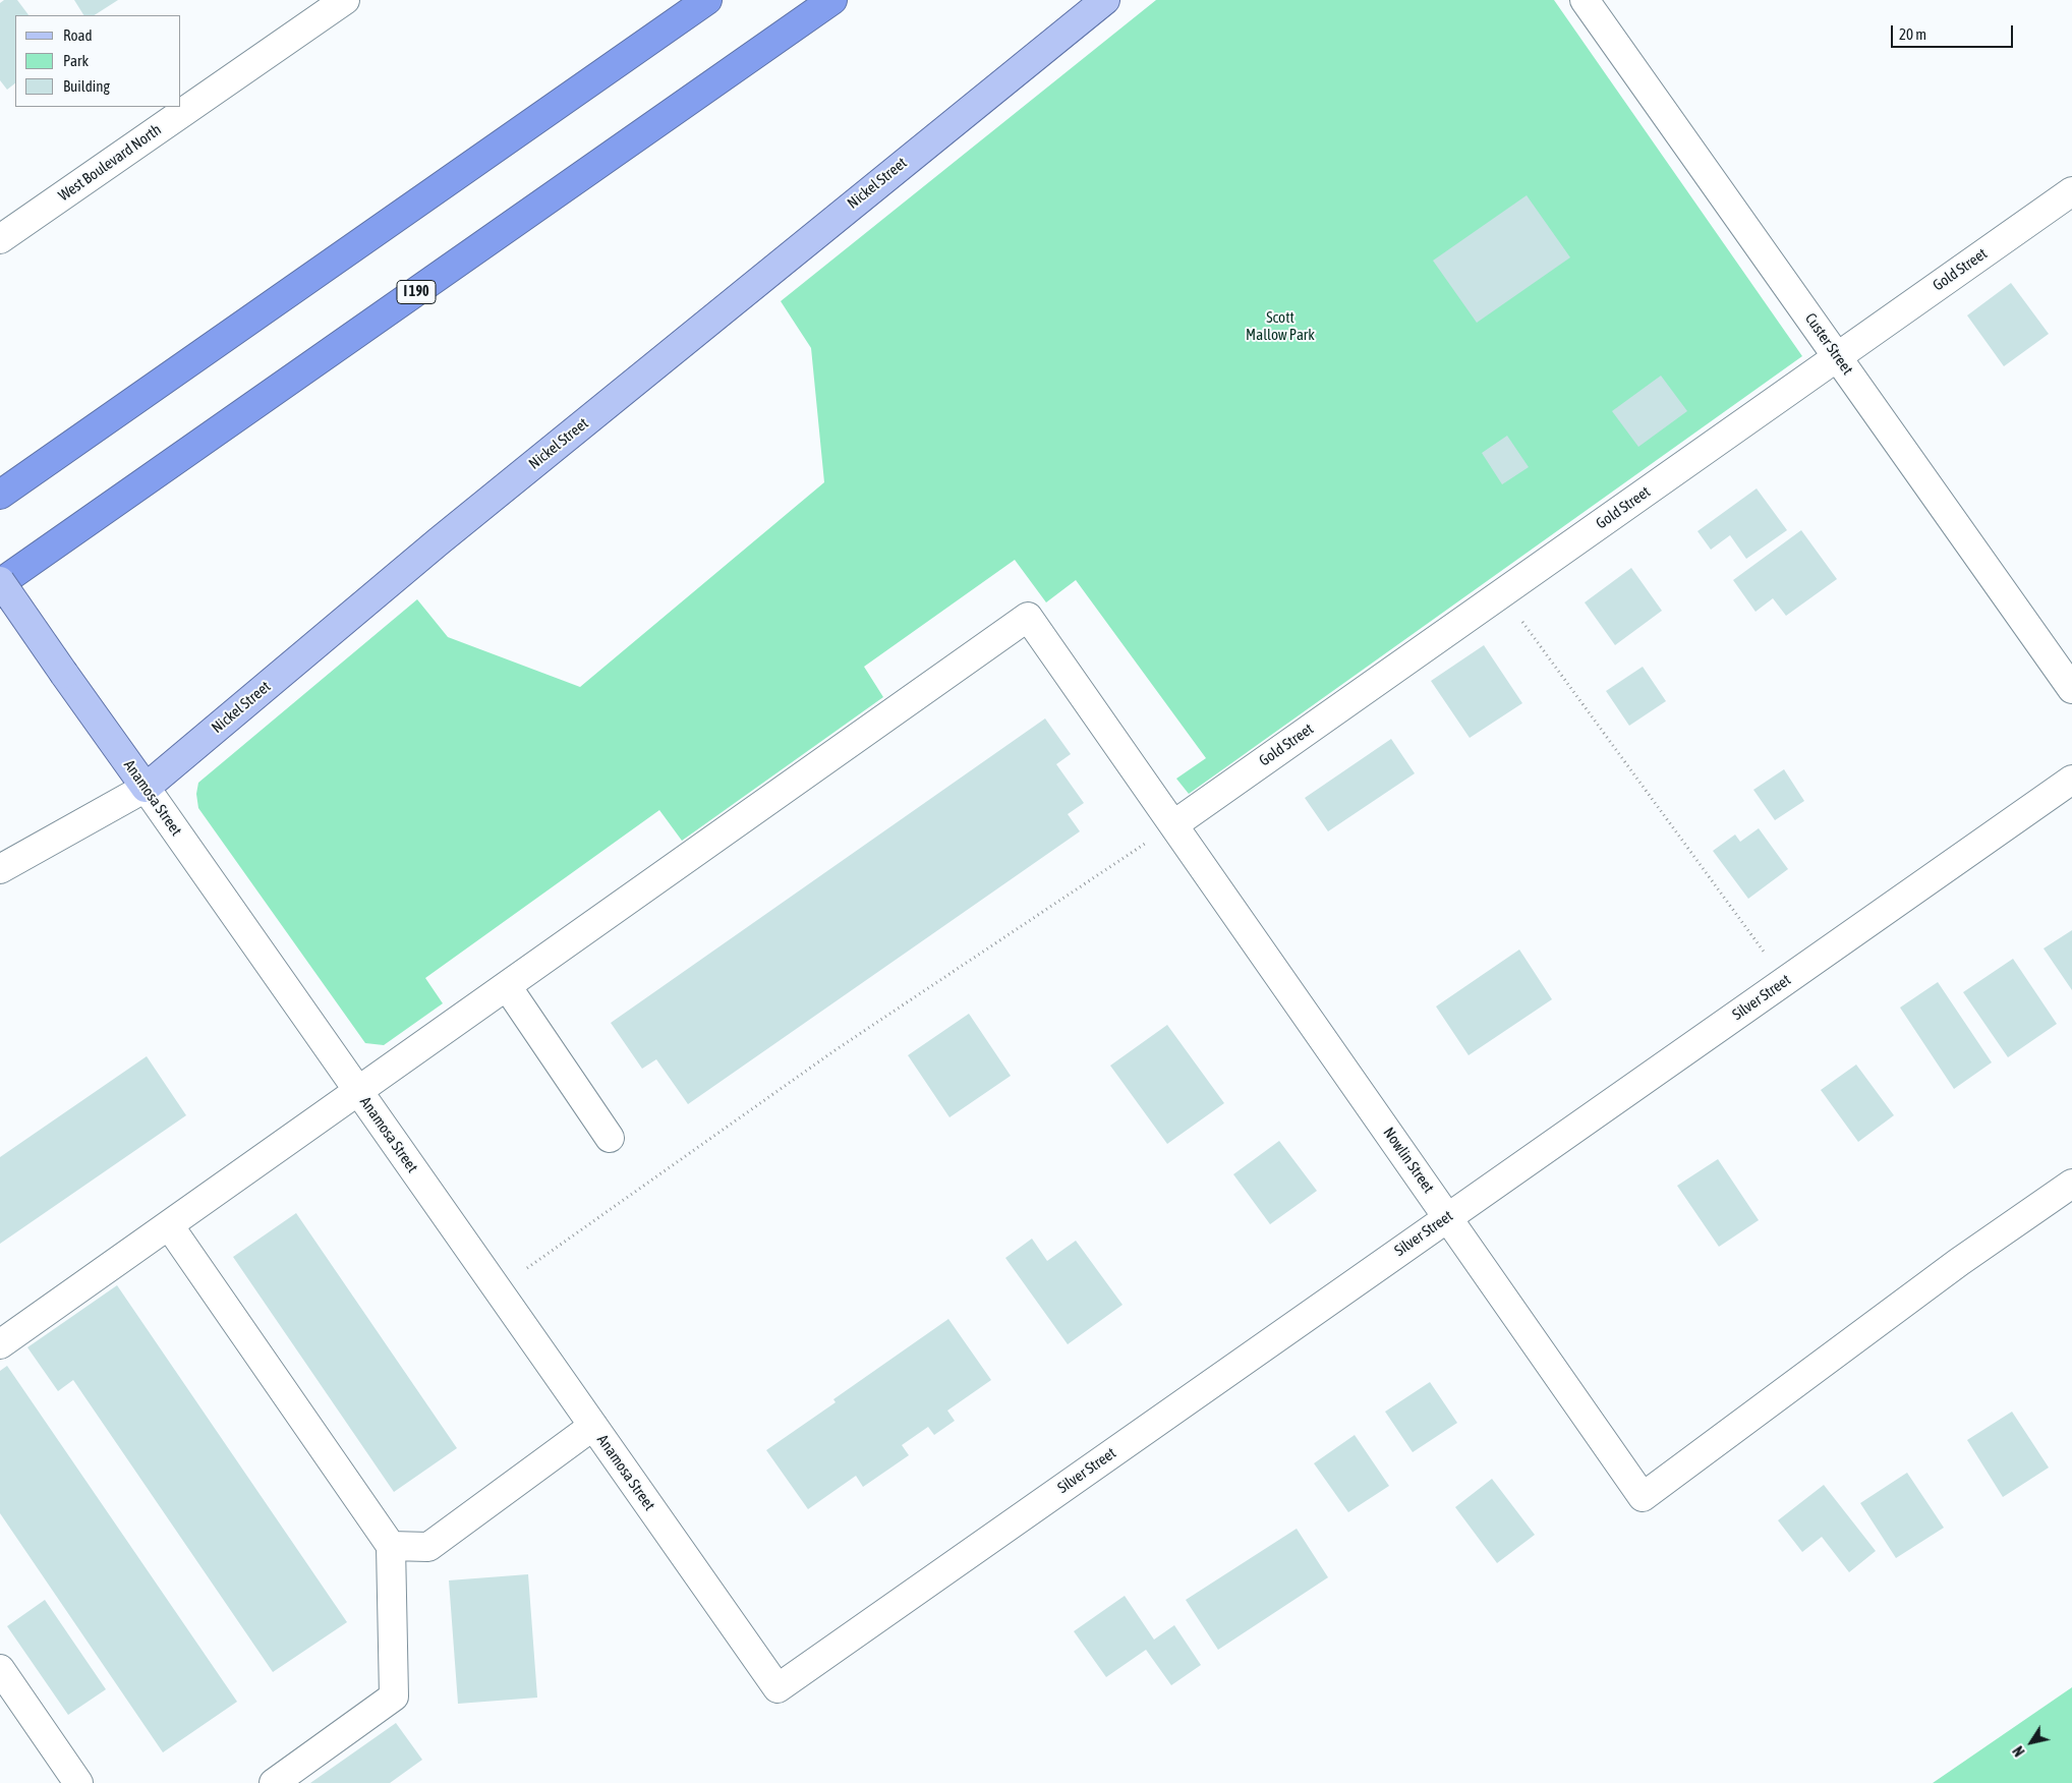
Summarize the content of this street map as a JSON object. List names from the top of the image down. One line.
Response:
{"streets":{"highway":["I 190"],"main road":["Nickel Street","Anamosa Street"],"street":["West Boulevard North","Gold Street","Custer Street","Silver Street","Nowlin Street"]},"crossings":[["Nickel Street","Anamosa Street"],["Gold Street","Custer Street"],["Gold Street","Nowlin Street"],["I 190","Anamosa Street"],["Anamosa Street","Silver Street"],["Silver Street","Nowlin Street"]],"parks":["Scott Mallow Park"],"legend":["Road","Park","Building"],"scale_bar":"20 m","north":"bottom left"}
